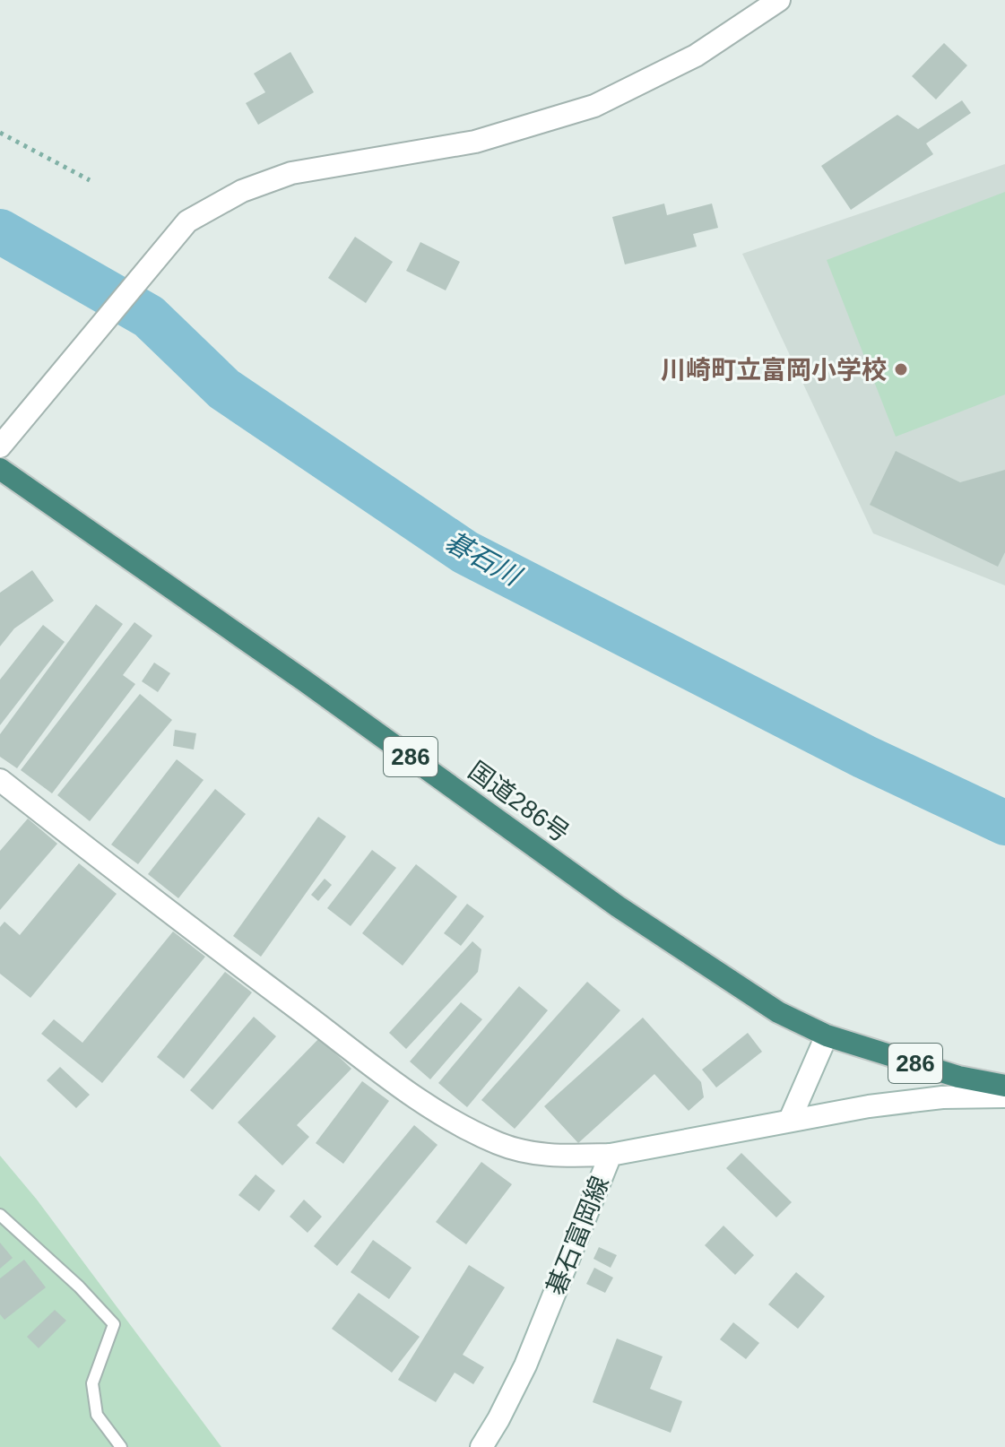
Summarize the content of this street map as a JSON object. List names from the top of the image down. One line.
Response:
{"streets":{"highway":["286","国道286号"],"street":["碁石富岡線"]},"water":["碁石川"],"places":["川崎町立富岡小学校"]}
